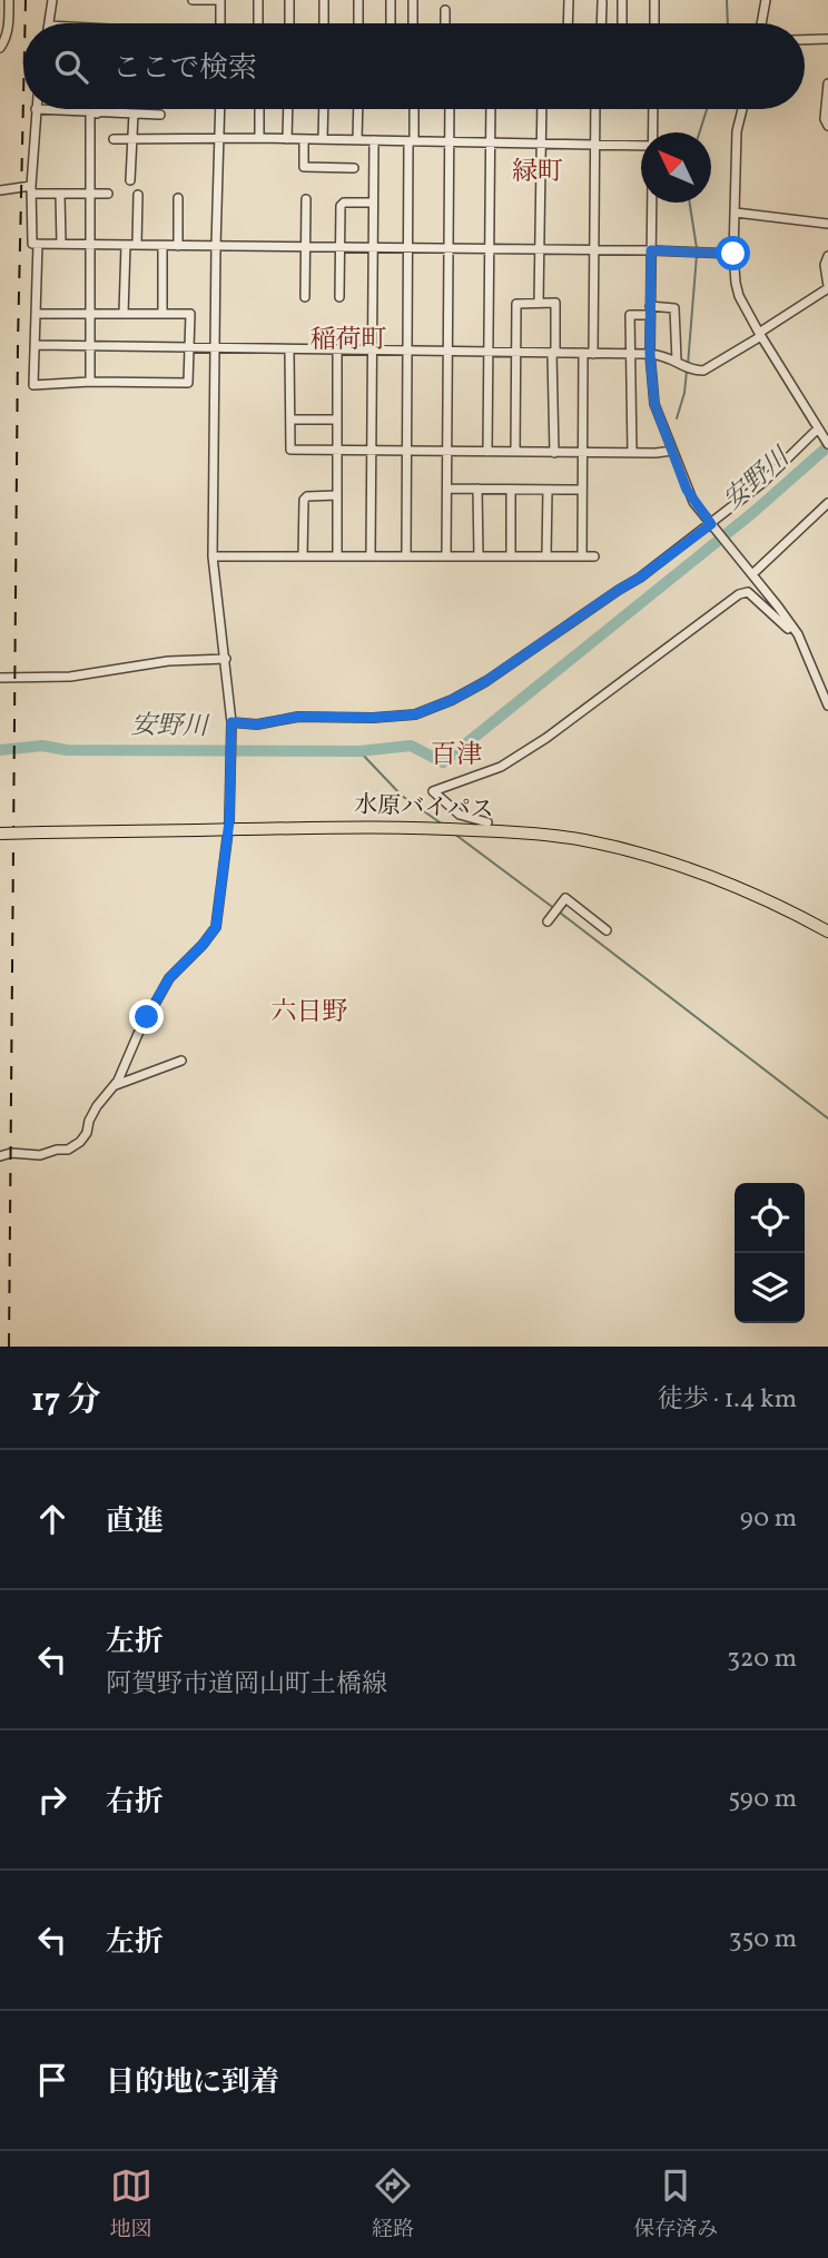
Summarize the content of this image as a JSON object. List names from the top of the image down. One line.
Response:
{"streets":{"highway":["水原バイパス"]},"districts":["緑町","稲荷町","百津","六日野"],"water":["安野川"],"north":"top left","page":{"search":"ここで検索","heading":["17 分","徒歩 · 1.4 km"],"list":[["直進","90 m"],["左折","阿賀野市道岡山町土橋線","320 m"],["右折","590 m"],["左折","350 m"],"目的地に到着"],"nav":["地図","経路","保存済み"]}}
